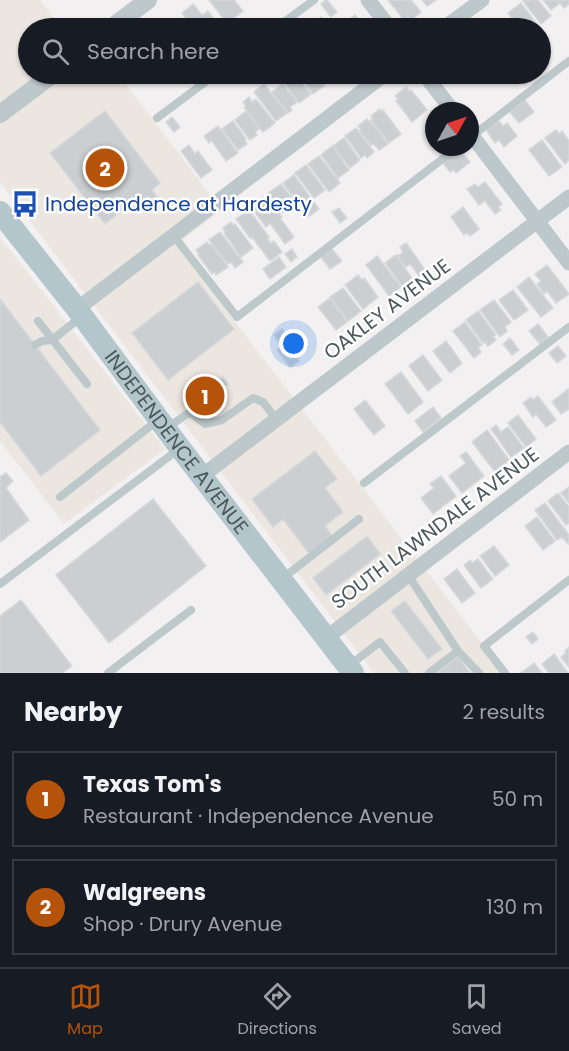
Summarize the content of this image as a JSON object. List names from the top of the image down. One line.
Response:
{"streets":{"main road":["INDEPENDENCE AVENUE"],"street":["OAKLEY AVENUE","SOUTH LAWNDALE AVENUE"]},"crossings":[["OAKLEY AVENUE","INDEPENDENCE AVENUE"],["INDEPENDENCE AVENUE","SOUTH LAWNDALE AVENUE"]],"places":{"bus stop":["Independence at Hardesty"]},"north":"top right","page":{"search":"Search here","pins":["2","1"],"heading":["Nearby","2 results"],"list":[{"mark":"1","name":"Texas Tom's","note":"Restaurant · Independence Avenue","value":"50 m"},{"mark":"2","name":"Walgreens","note":"Shop · Drury Avenue","value":"130 m"}],"nav":["Map","Directions","Saved"]}}
